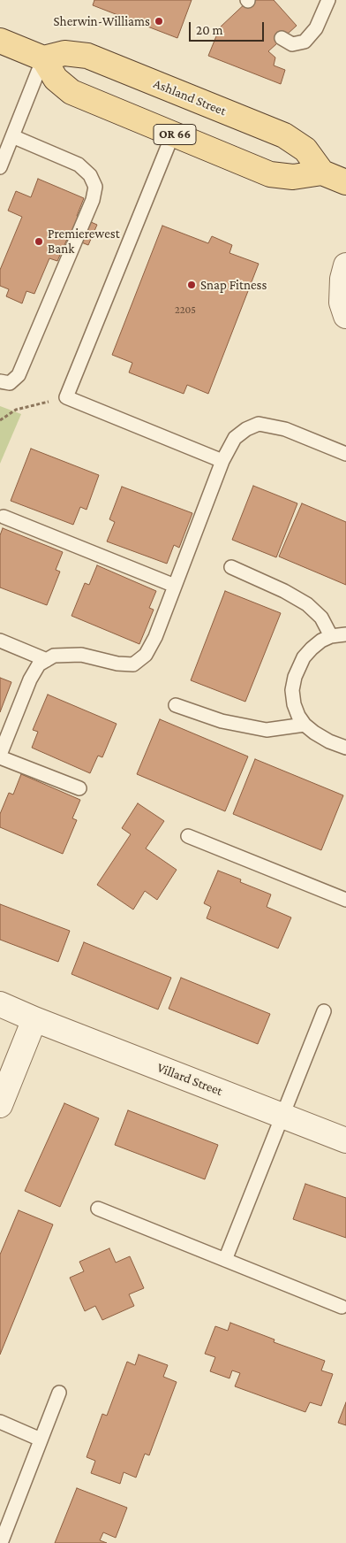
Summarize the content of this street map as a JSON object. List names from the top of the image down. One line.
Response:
{"streets":{"main road":["Ashland Street","OR 66"],"street":["Villard Street"]},"crossings":[["Ashland Street","OR 66"]],"places":["Sherwin-Williams","Premierewest Bank","Snap Fitness"],"house_numbers":["2205"],"scale_bar":"20 m"}
